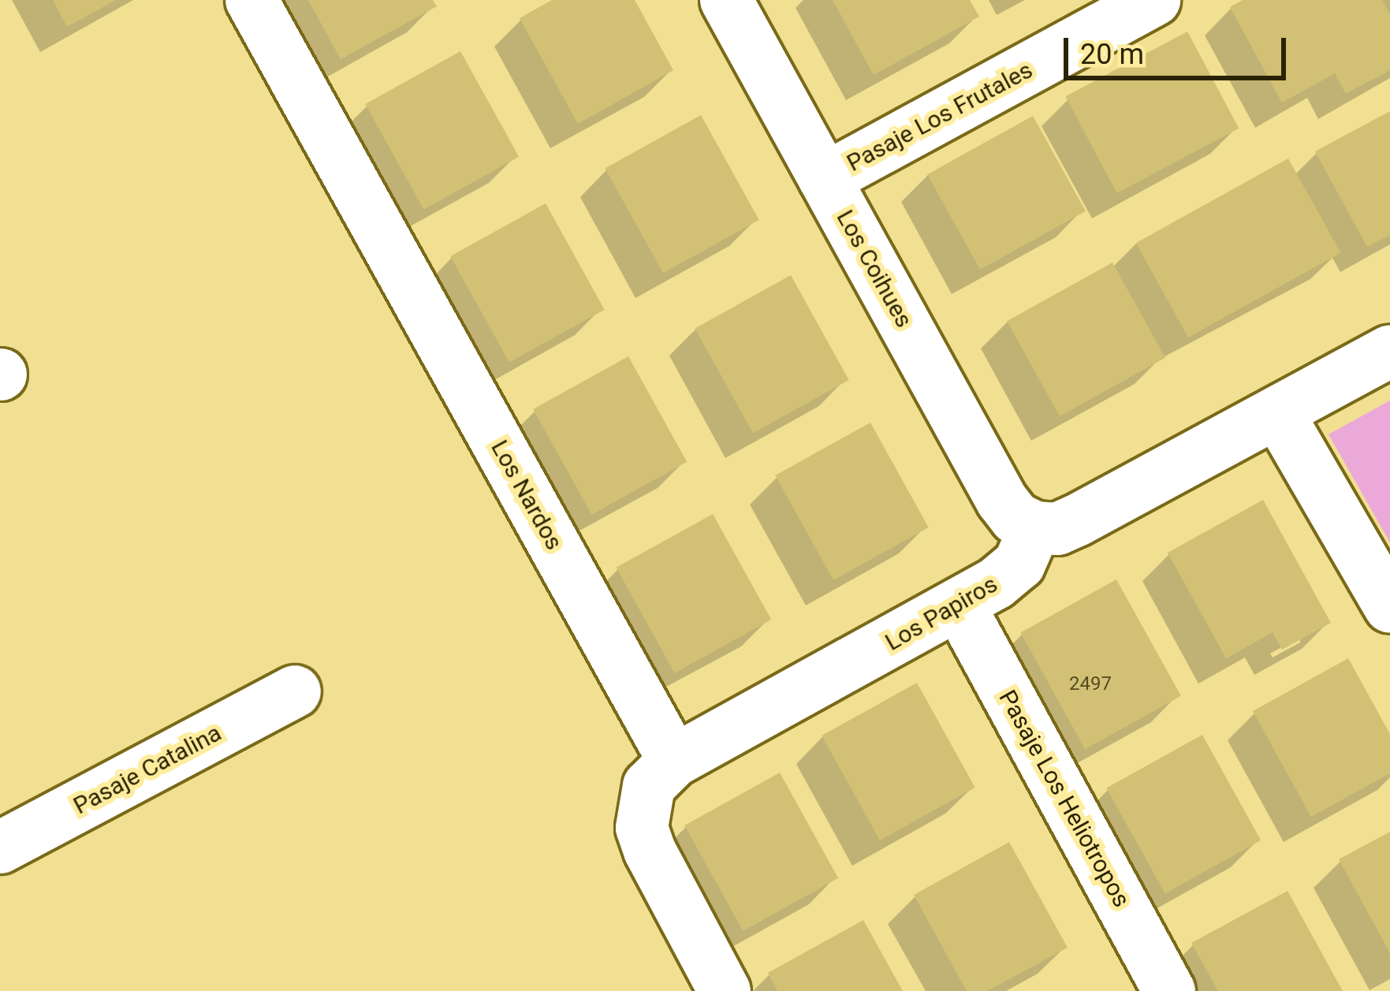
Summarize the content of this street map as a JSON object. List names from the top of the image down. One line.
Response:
{"streets":{"street":["Pasaje Los Frutales","Los Coihues","Los Nardos","Los Papiros","Pasaje Catalina","Pasaje Los Heliotropos"]},"crossings":[["Pasaje Los Frutales","Los Coihues"],["Los Coihues","Los Papiros"],["Los Nardos","Los Papiros"],["Los Papiros","Pasaje Los Heliotropos"]],"house_numbers":["2497"],"scale_bar":"20 m"}
